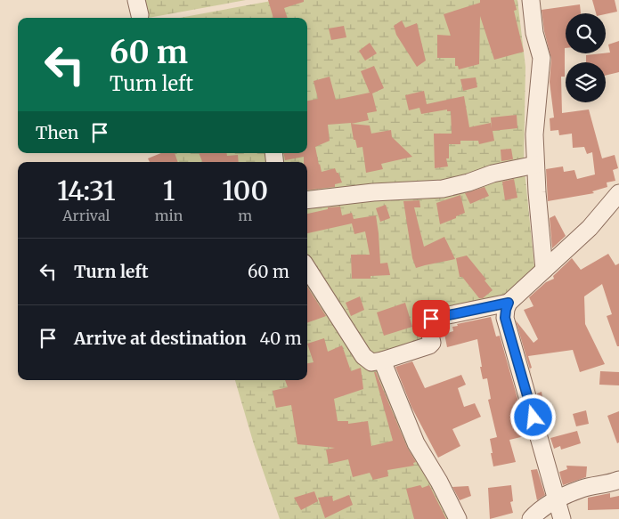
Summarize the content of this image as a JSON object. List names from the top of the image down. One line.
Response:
{"page":{"turn":["60 m","Turn left"],"then":"Then","eta":["14:31","Arrival","1","min","100","m"],"list":[{"name":"Turn left","value":"60 m"},{"name":"Arrive at destination","value":"40 m"}]}}
